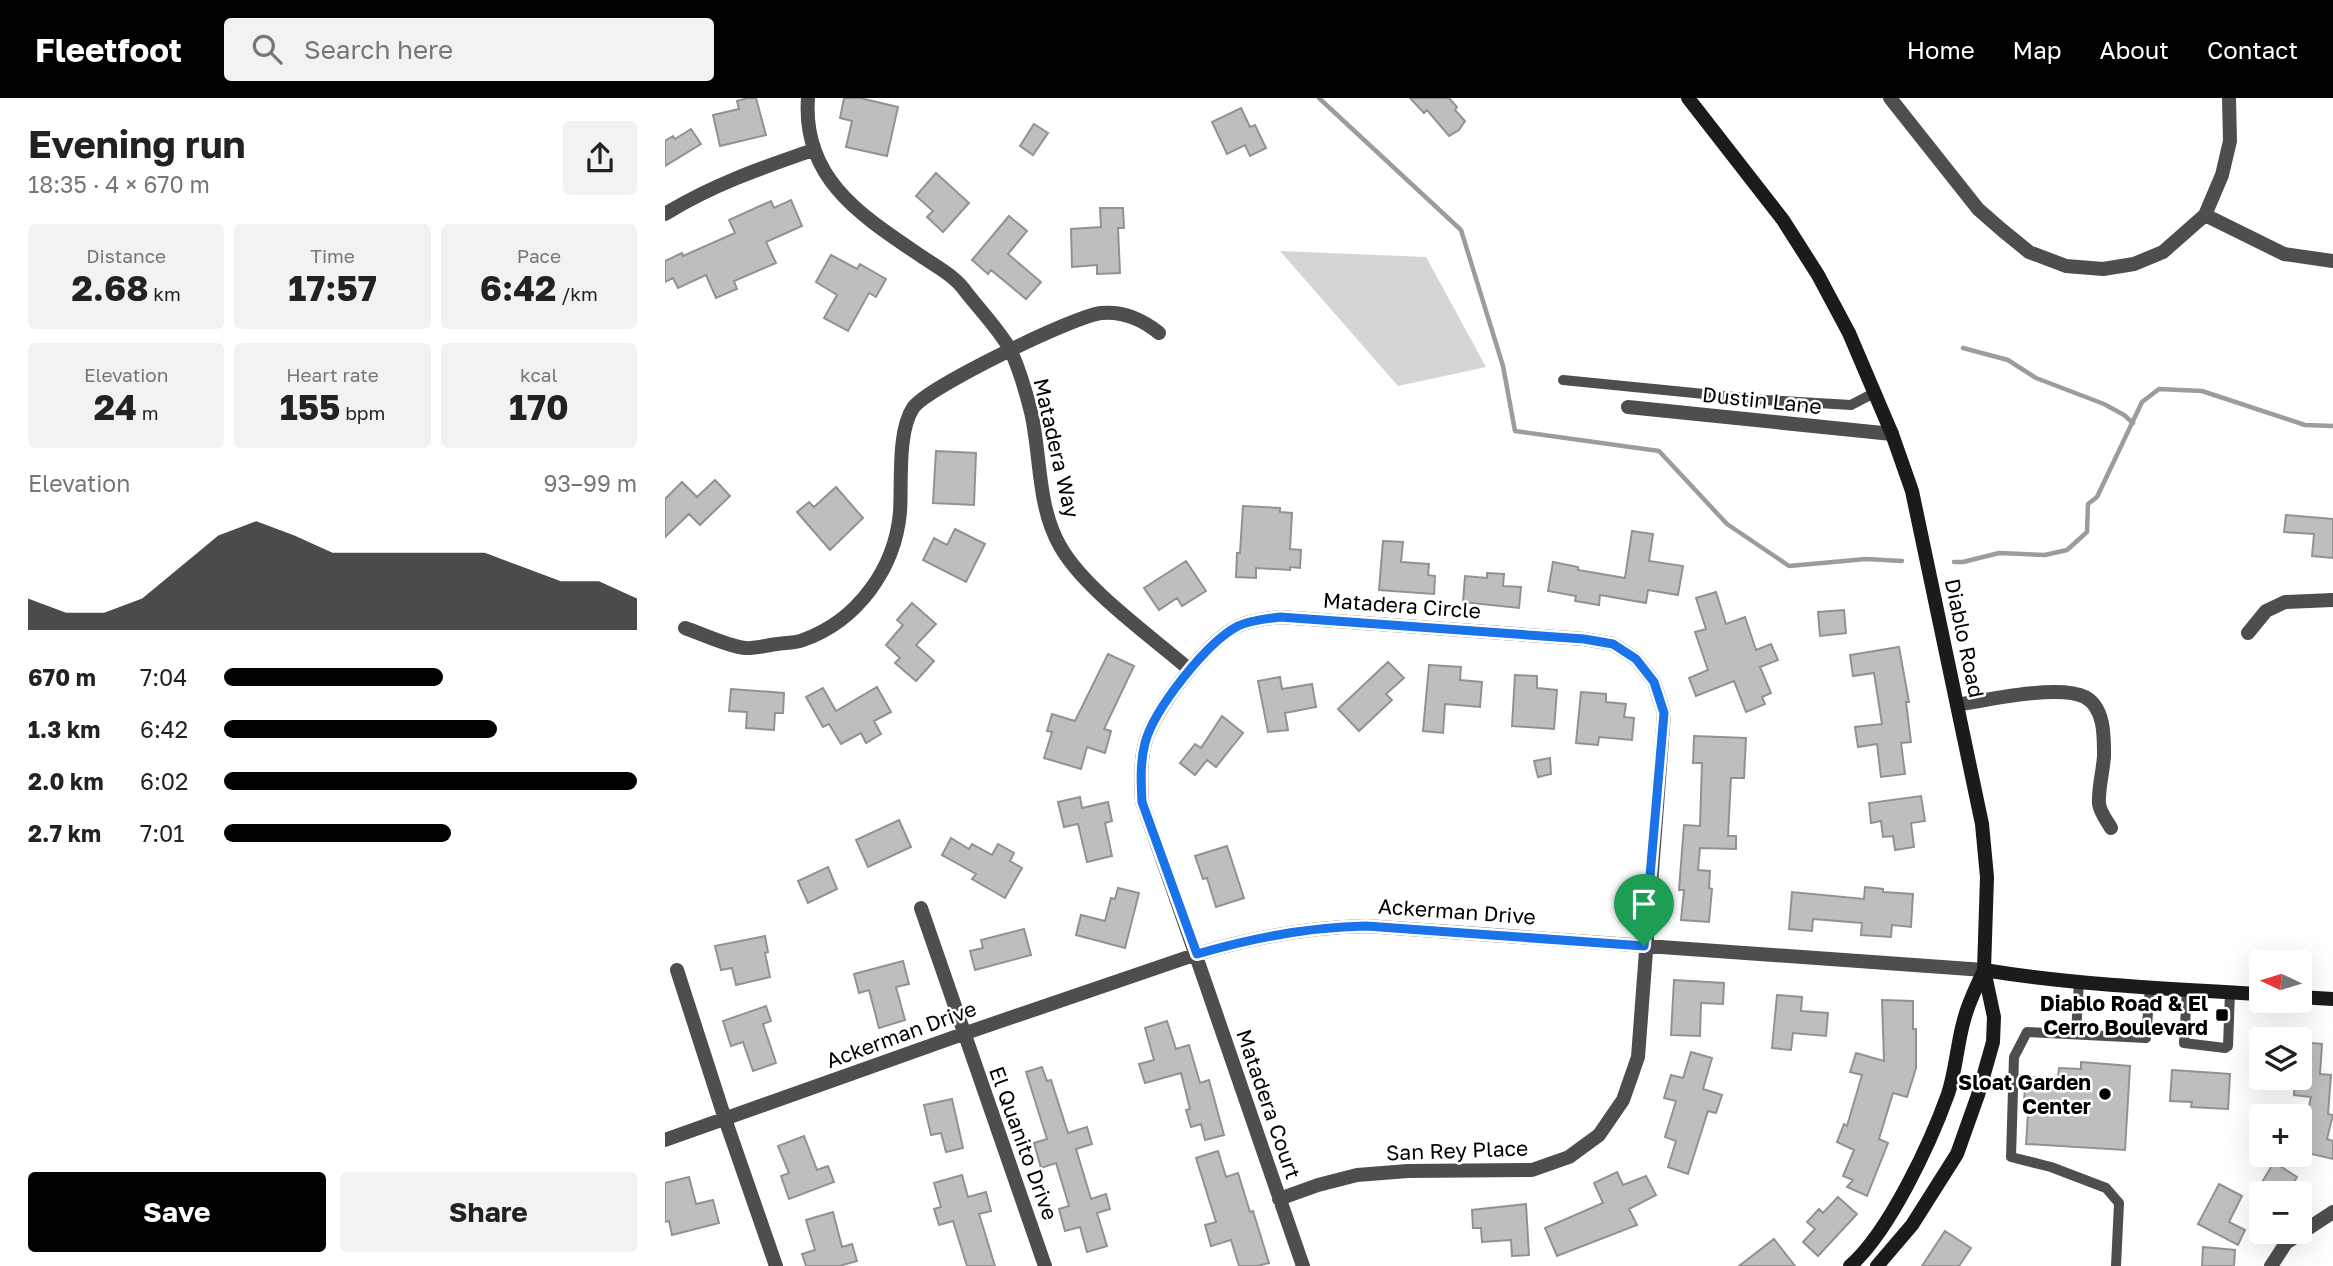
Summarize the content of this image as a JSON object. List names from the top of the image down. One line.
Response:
{"streets":{"street":["Dustin Lane","Matadera Way","Matadera Circle","Diablo Road","Ackerman Drive","Matadera Court","El Quanito Drive","San Rey Place"]},"crossings":[["Dustin Lane","Diablo Road"],["Matadera Way","Matadera Circle"],["Matadera Circle","Ackerman Drive"],["Matadera Circle","Matadera Court"],["Matadera Circle","San Rey Place"],["Diablo Road","Ackerman Drive"],["Ackerman Drive","Matadera Court"],["Ackerman Drive","El Quanito Drive"],["Ackerman Drive","San Rey Place"],["Matadera Court","San Rey Place"]],"places":{"transit":["Diablo Road & El Cerro Boulevard"],"other":["Sloat Garden Center"]},"north":"left","page":{"header":"Fleetfoot","search":"Search here","nav":["Home","Map","About","Contact"],"heading":["Evening run","18:35 · 4 × 670 m"],"stats":[["Distance","2.68 km"],["Time","17:57"],["Pace","6:42 /km"],["Elevation","24 m"],["Heart rate","155 bpm"],["kcal","170"]],"chart":["Elevation","93–99 m"],"list":[{"name":"670 m","note":"7:04"},{"name":"1.3 km","note":"6:42"},{"name":"2.0 km","note":"6:02"},{"name":"2.7 km","note":"7:01"}],"map_buttons":["+","−"],"buttons":["Save","Share"]}}
